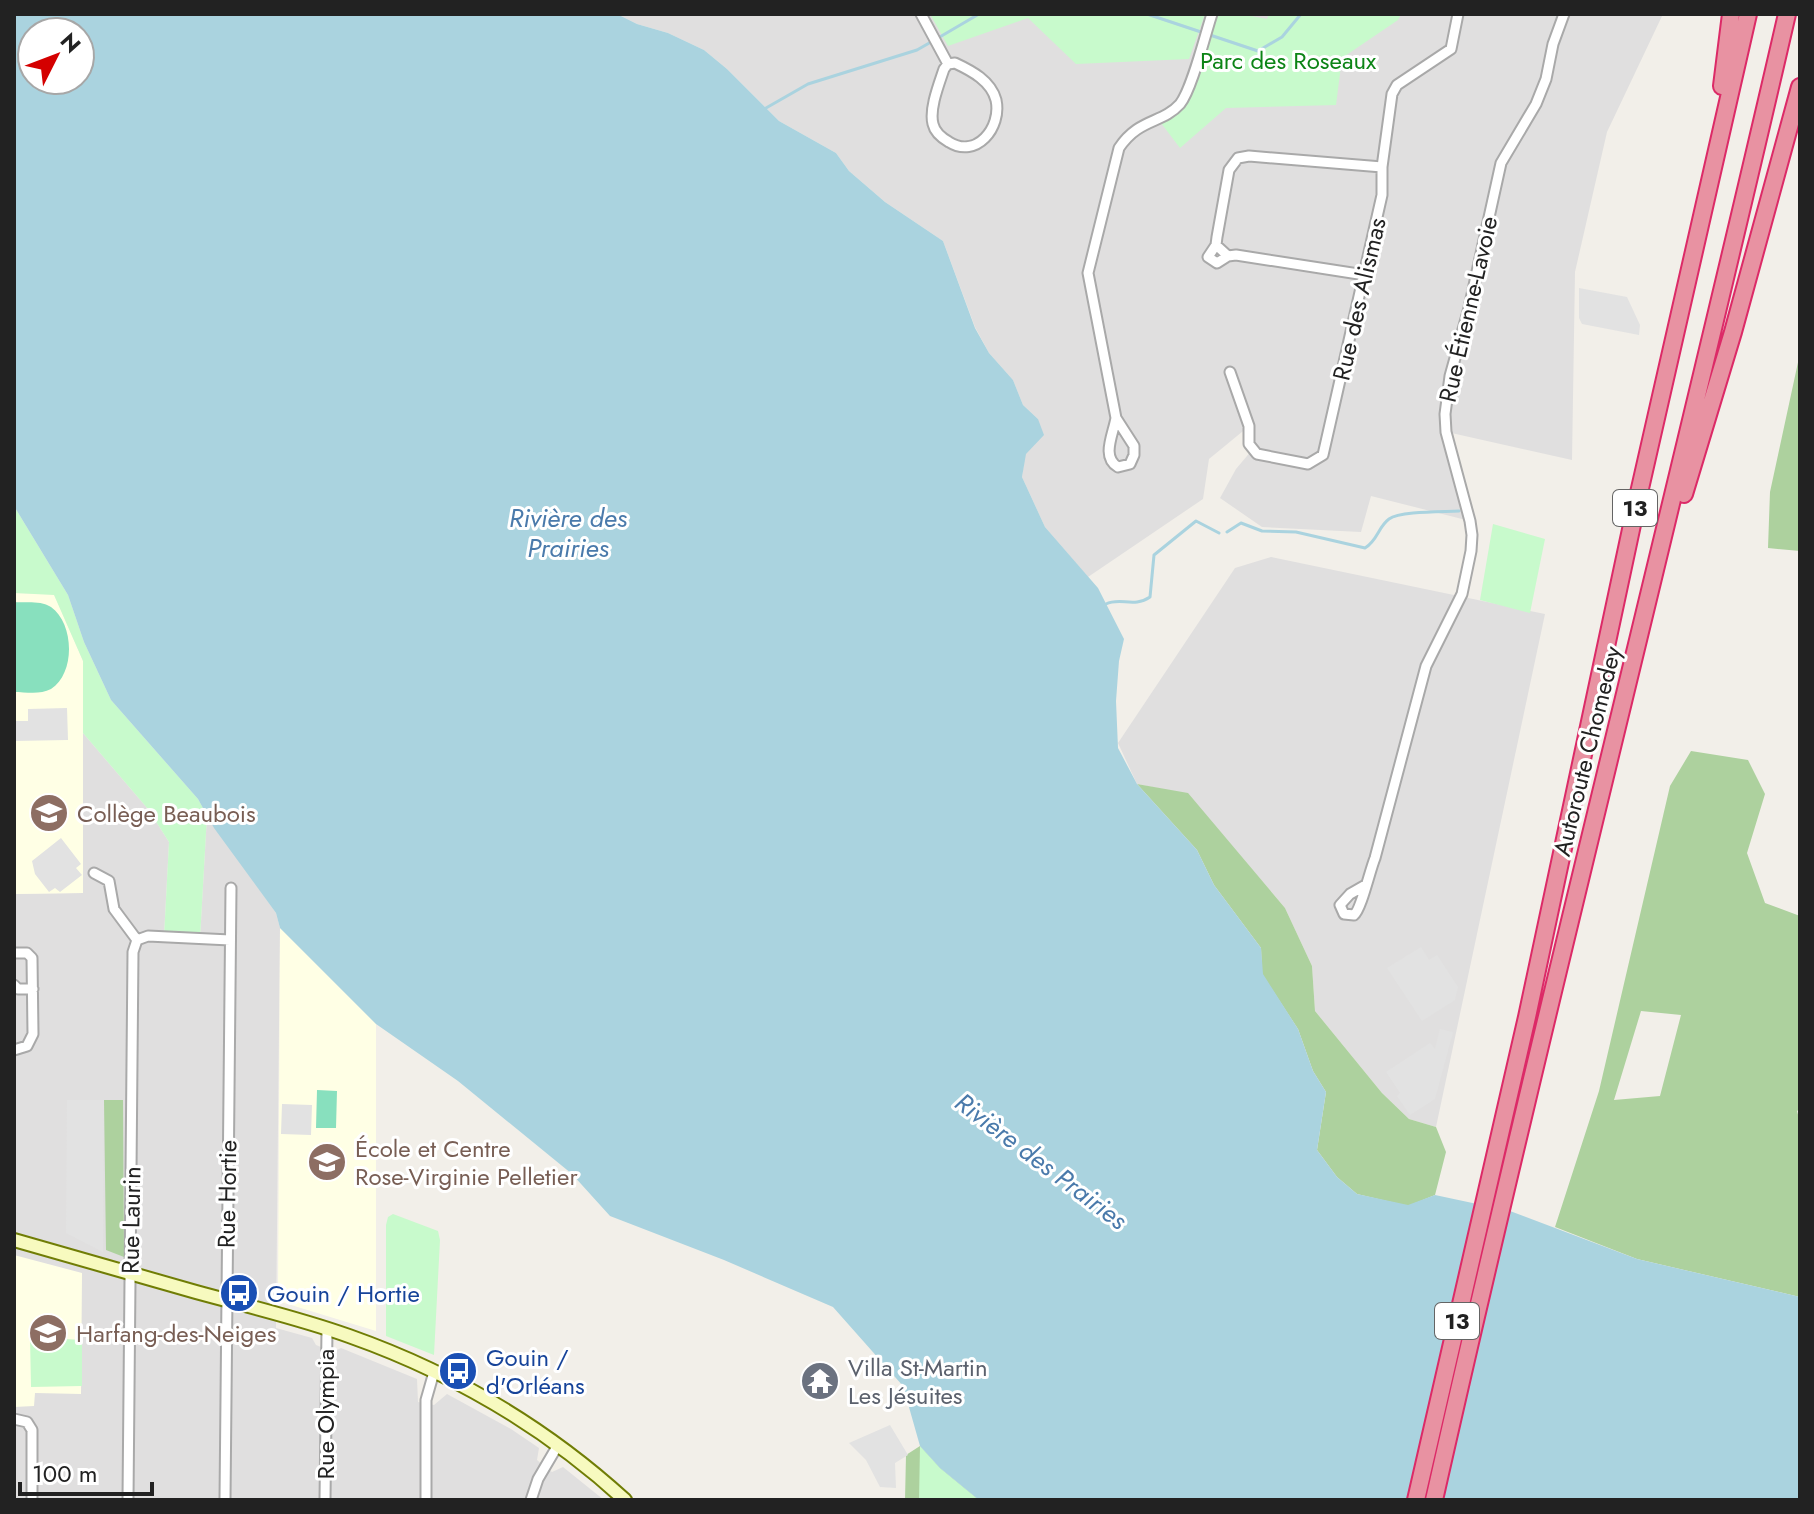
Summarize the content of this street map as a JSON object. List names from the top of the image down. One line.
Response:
{"streets":{"highway":["13","Autoroute Chomedey"],"street":["Rue des Alismas","Rue Étienne-Lavoie","Rue Hortie","Rue Laurin","Rue Olympia"]},"water":["Rivière des Prairies"],"parks":["Parc des Roseaux"],"places":{"school or university":["Collège Beaubois","École et Centre Rose-Virginie Pelletier","Harfang-des-Neiges"],"bus stop":["Gouin / Hortie","Gouin / d'Orléans"],"temple":["Villa St-Martin Les Jésuites"]},"scale_bar":"100 m","north":"top right"}
